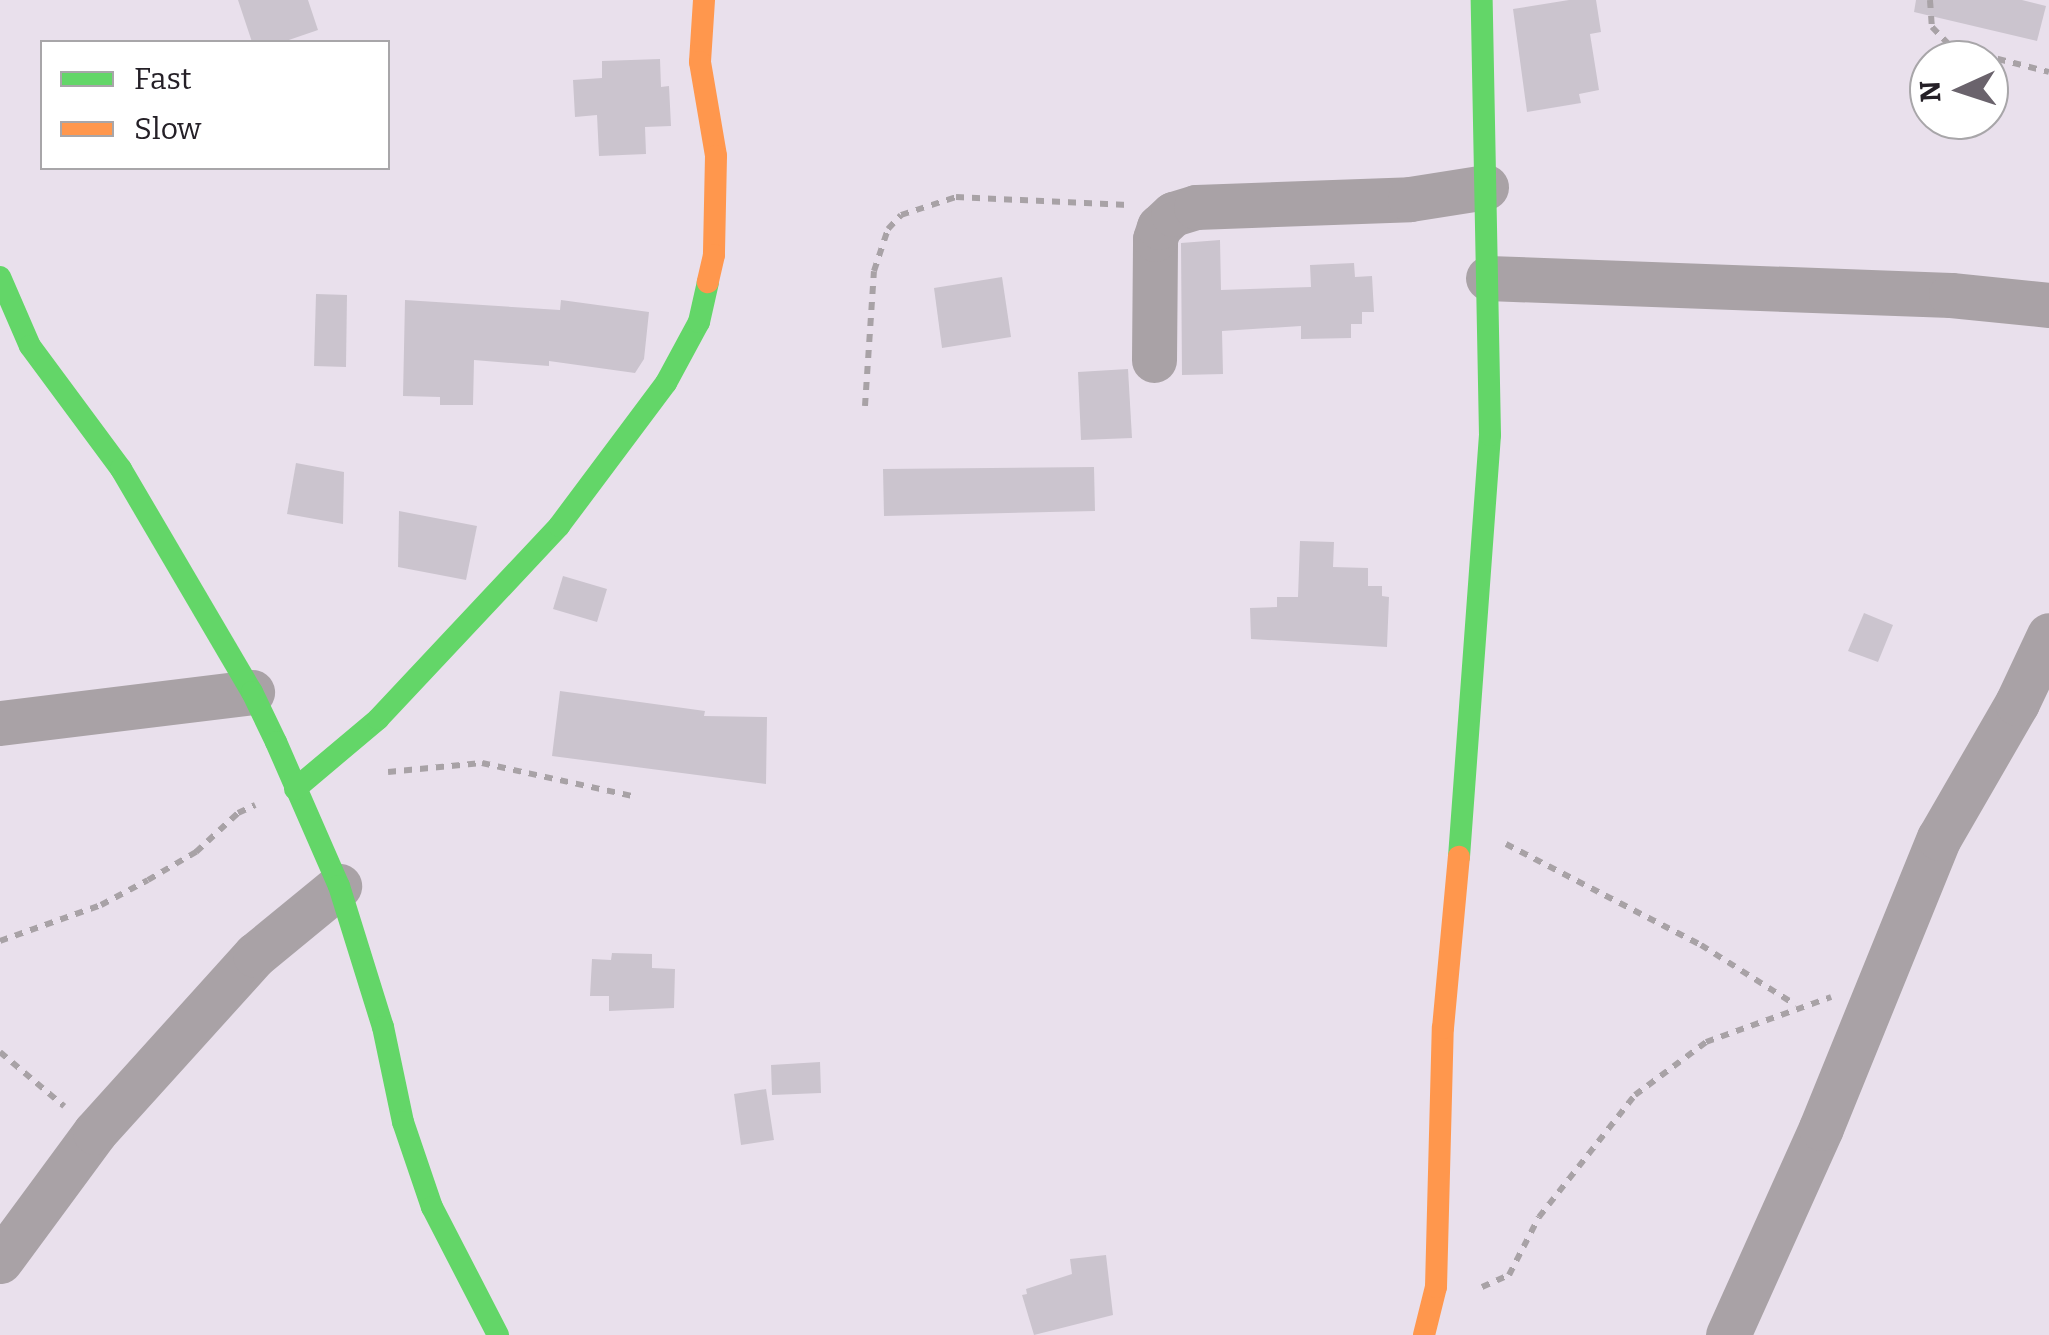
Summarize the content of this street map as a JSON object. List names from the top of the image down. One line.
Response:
{"legend":["Fast","Slow"],"north":"left"}
